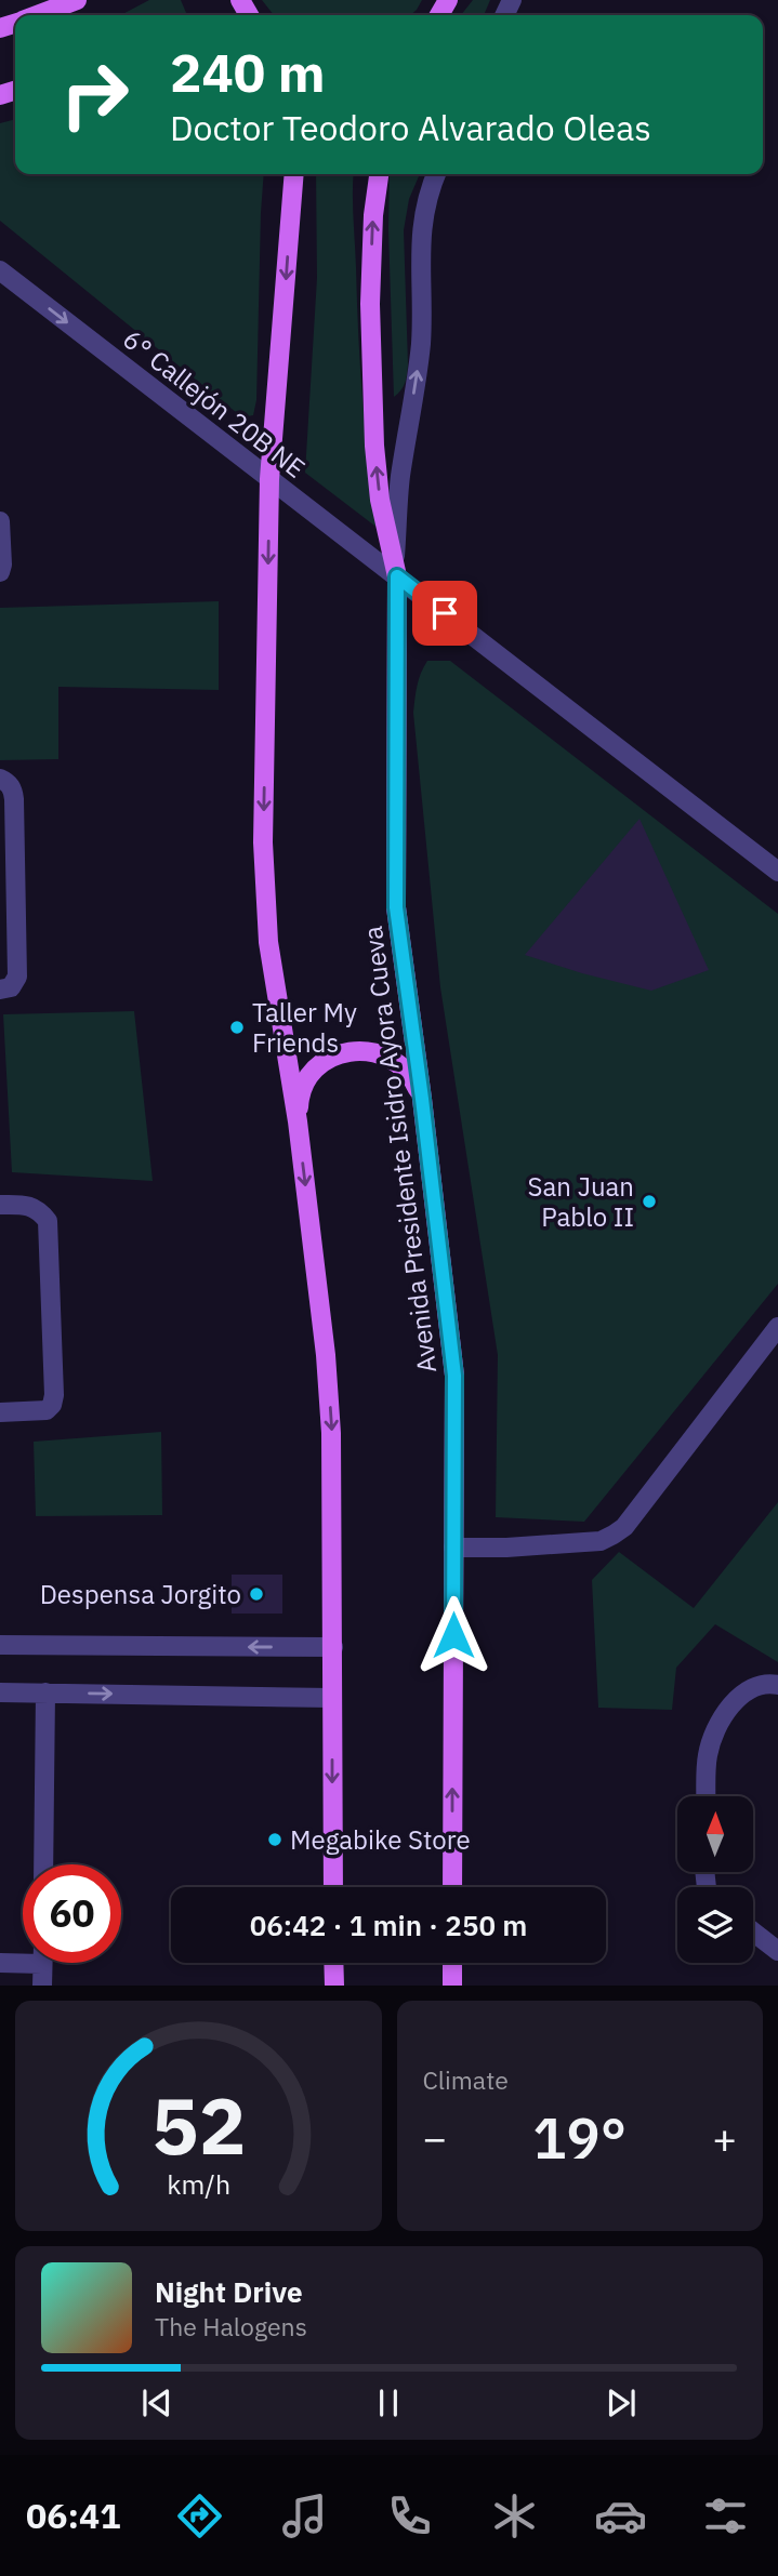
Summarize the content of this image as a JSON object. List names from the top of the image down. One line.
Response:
{"streets":{"main road":["Avenida Presidente Isidro Ayora Cueva"],"street":["6° Callejón 20B NE"]},"crossings":[["6° Callejón 20B NE","Avenida Presidente Isidro Ayora Cueva"]],"places":["Taller My Friends","San Juan Pablo II","Despensa Jorgito","Megabike Store"],"north":"top","page":{"turn":["240 m","Doctor Teodoro Alvarado Oleas"],"limit":"60","trip":"06:42 · 1 min · 250 m","tile":"Climate","heat":["−","19°","+"],"song":["Night Drive","The Halogens"],"tabs":"06:41","gauge":["52","km/h"]}}
